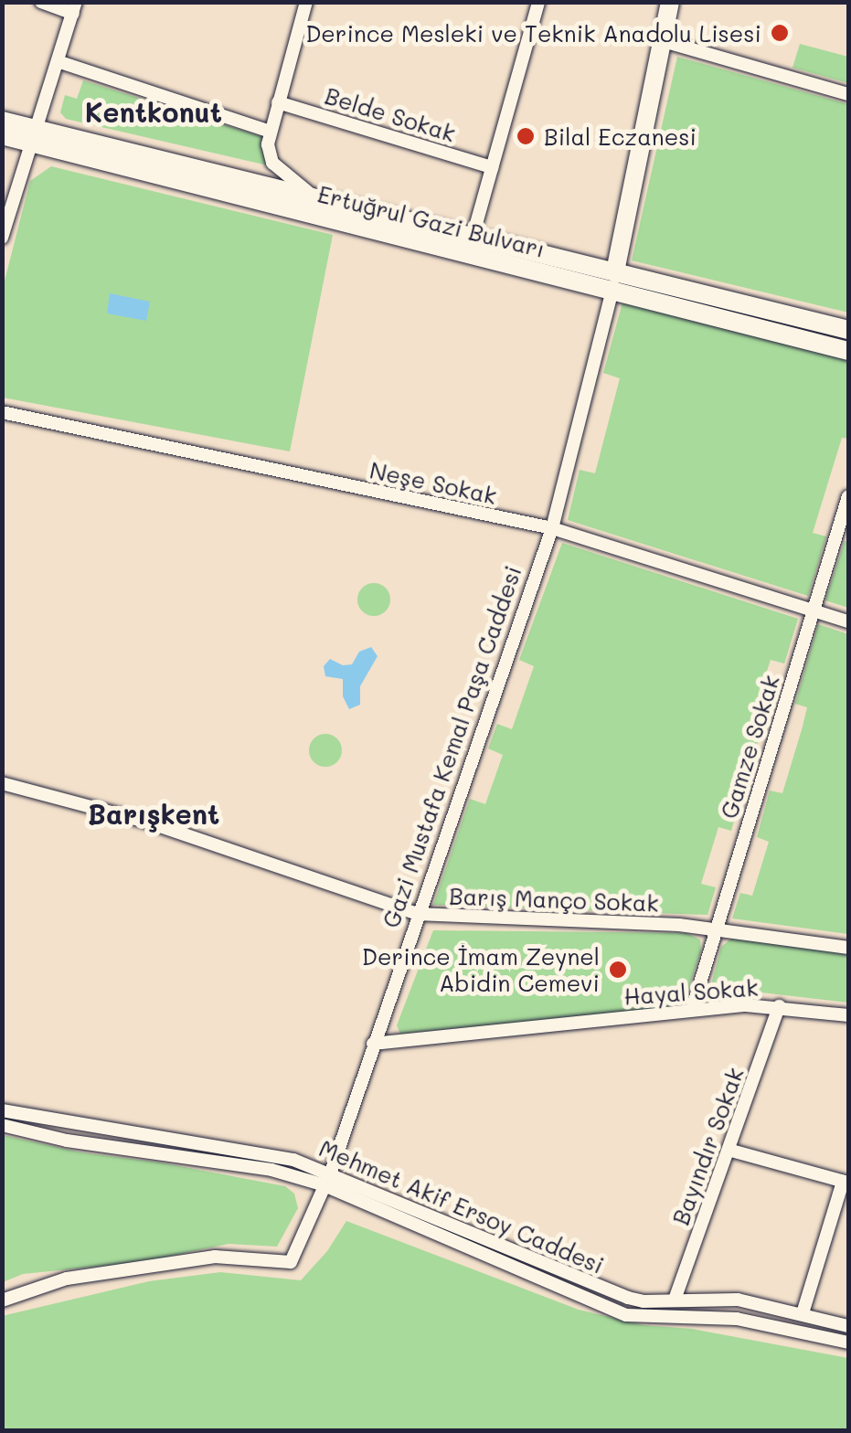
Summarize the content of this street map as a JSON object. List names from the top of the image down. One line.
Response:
{"streets":{"main road":["Ertuğrul Gazi Bulvarı","Gazi Mustafa Kemal Paşa Caddesi"],"street":["Belde Sokak","Neşe Sokak","Gamze Sokak","Barış Manço Sokak","Hayal Sokak","Bayındır Sokak","Mehmet Akif Ersoy Caddesi"]},"crossings":[["Ertuğrul Gazi Bulvarı","Gazi Mustafa Kemal Paşa Caddesi"],["Neşe Sokak","Gazi Mustafa Kemal Paşa Caddesi"],["Neşe Sokak","Gamze Sokak"],["Gazi Mustafa Kemal Paşa Caddesi","Barış Manço Sokak"],["Gazi Mustafa Kemal Paşa Caddesi","Hayal Sokak"],["Gazi Mustafa Kemal Paşa Caddesi","Mehmet Akif Ersoy Caddesi"],["Gamze Sokak","Barış Manço Sokak"],["Gamze Sokak","Hayal Sokak"],["Hayal Sokak","Bayındır Sokak"],["Bayındır Sokak","Mehmet Akif Ersoy Caddesi"]],"districts":["Kentkonut","Barışkent"],"places":["Derince Mesleki ve Teknik Anadolu Lisesi","Bilal Eczanesi","Derince İmam Zeynel Abidin Cemevi"]}
